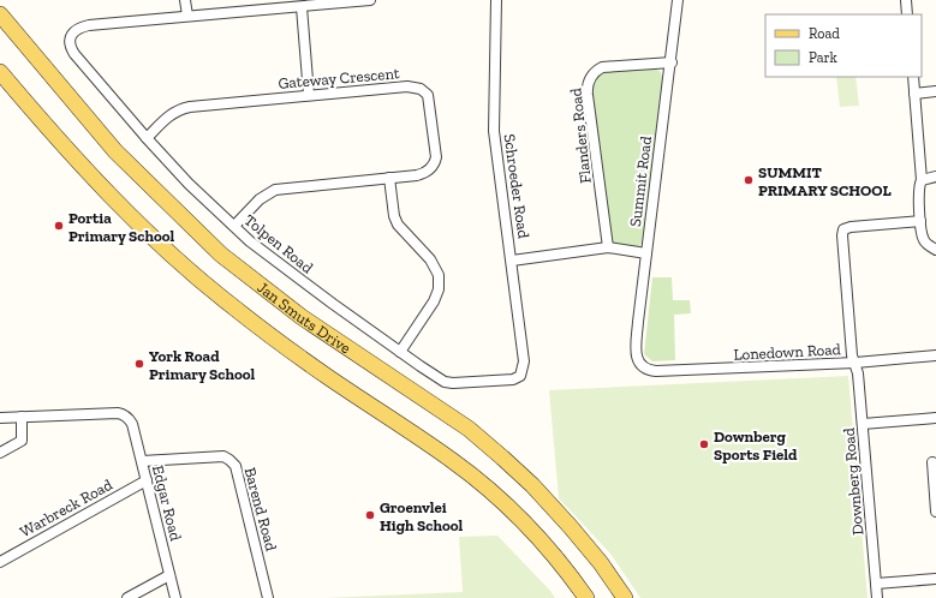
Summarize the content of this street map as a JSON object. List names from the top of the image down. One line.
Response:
{"streets":{"main road":["Jan Smuts Drive"],"street":["Gateway Crescent","Flanders Road","Summit Road","Schroeder Road","Tolpen Road","Lonedown Road","Downberg Road","Edgar Road","Warbreck Road","Barend Road"]},"crossings":[["Gateway Crescent","Tolpen Road"],["Flanders Road","Summit Road"],["Summit Road","Lonedown Road"],["Schroeder Road","Tolpen Road"],["Lonedown Road","Downberg Road"],["Edgar Road","Warbreck Road"],["Edgar Road","Barend Road"]],"places":["SUMMIT PRIMARY SCHOOL","Portia Primary School","York Road Primary School","Downberg Sports Field","Groenvlei High School"],"legend":["Road","Park"]}
